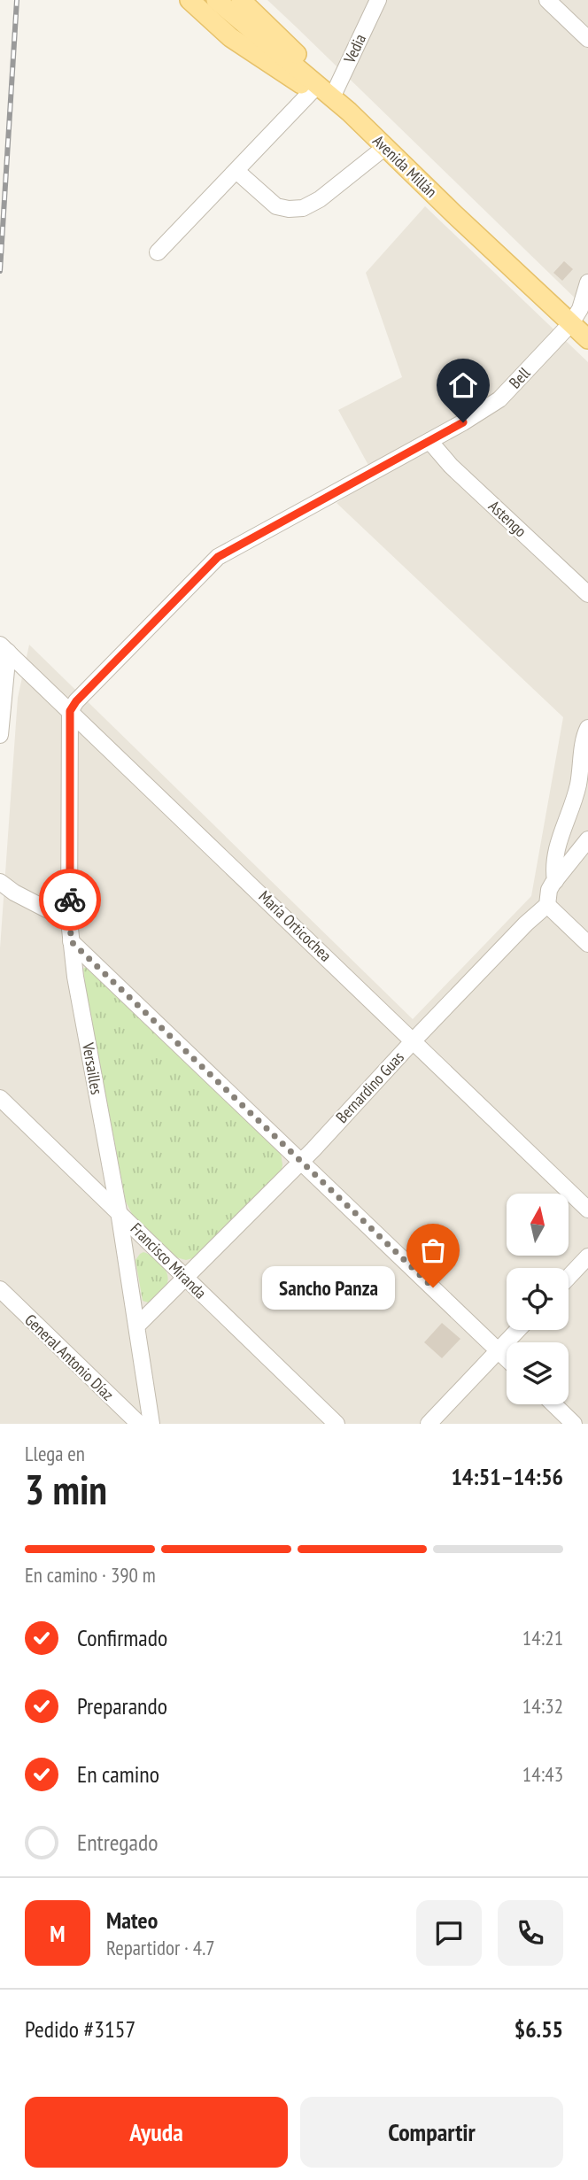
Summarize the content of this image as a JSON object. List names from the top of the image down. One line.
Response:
{"streets":{"main road":["Avenida Millán"],"street":["Vedia","Bell","Astengo","María Orticochea","Versailles","Bernardino Guas","Francisco Miranda","General Antonio Díaz"]},"crossings":[["Vedia","Avenida Millán"],["Avenida Millán","Bell"],["Bell","Astengo"],["Bell","María Orticochea"],["Bell","Versailles"],["María Orticochea","Versailles"],["María Orticochea","Bernardino Guas"],["Versailles","Bernardino Guas"],["Versailles","Francisco Miranda"],["Bernardino Guas","Francisco Miranda"]],"places":["Sancho Panza"],"north":"top","page":{"bubble":"Sancho Panza","heading":["3 min","Llega en","14:51–14:56"],"panel":["Mateo","Repartidor · 4.7","Pedido #3157","$6.55"],"bar":"En camino · 390 m","list":[["Confirmado","14:21"],["Preparando","14:32"],["En camino","14:43"],"Entregado"],"round":"M","buttons":["Ayuda","Compartir"]}}
